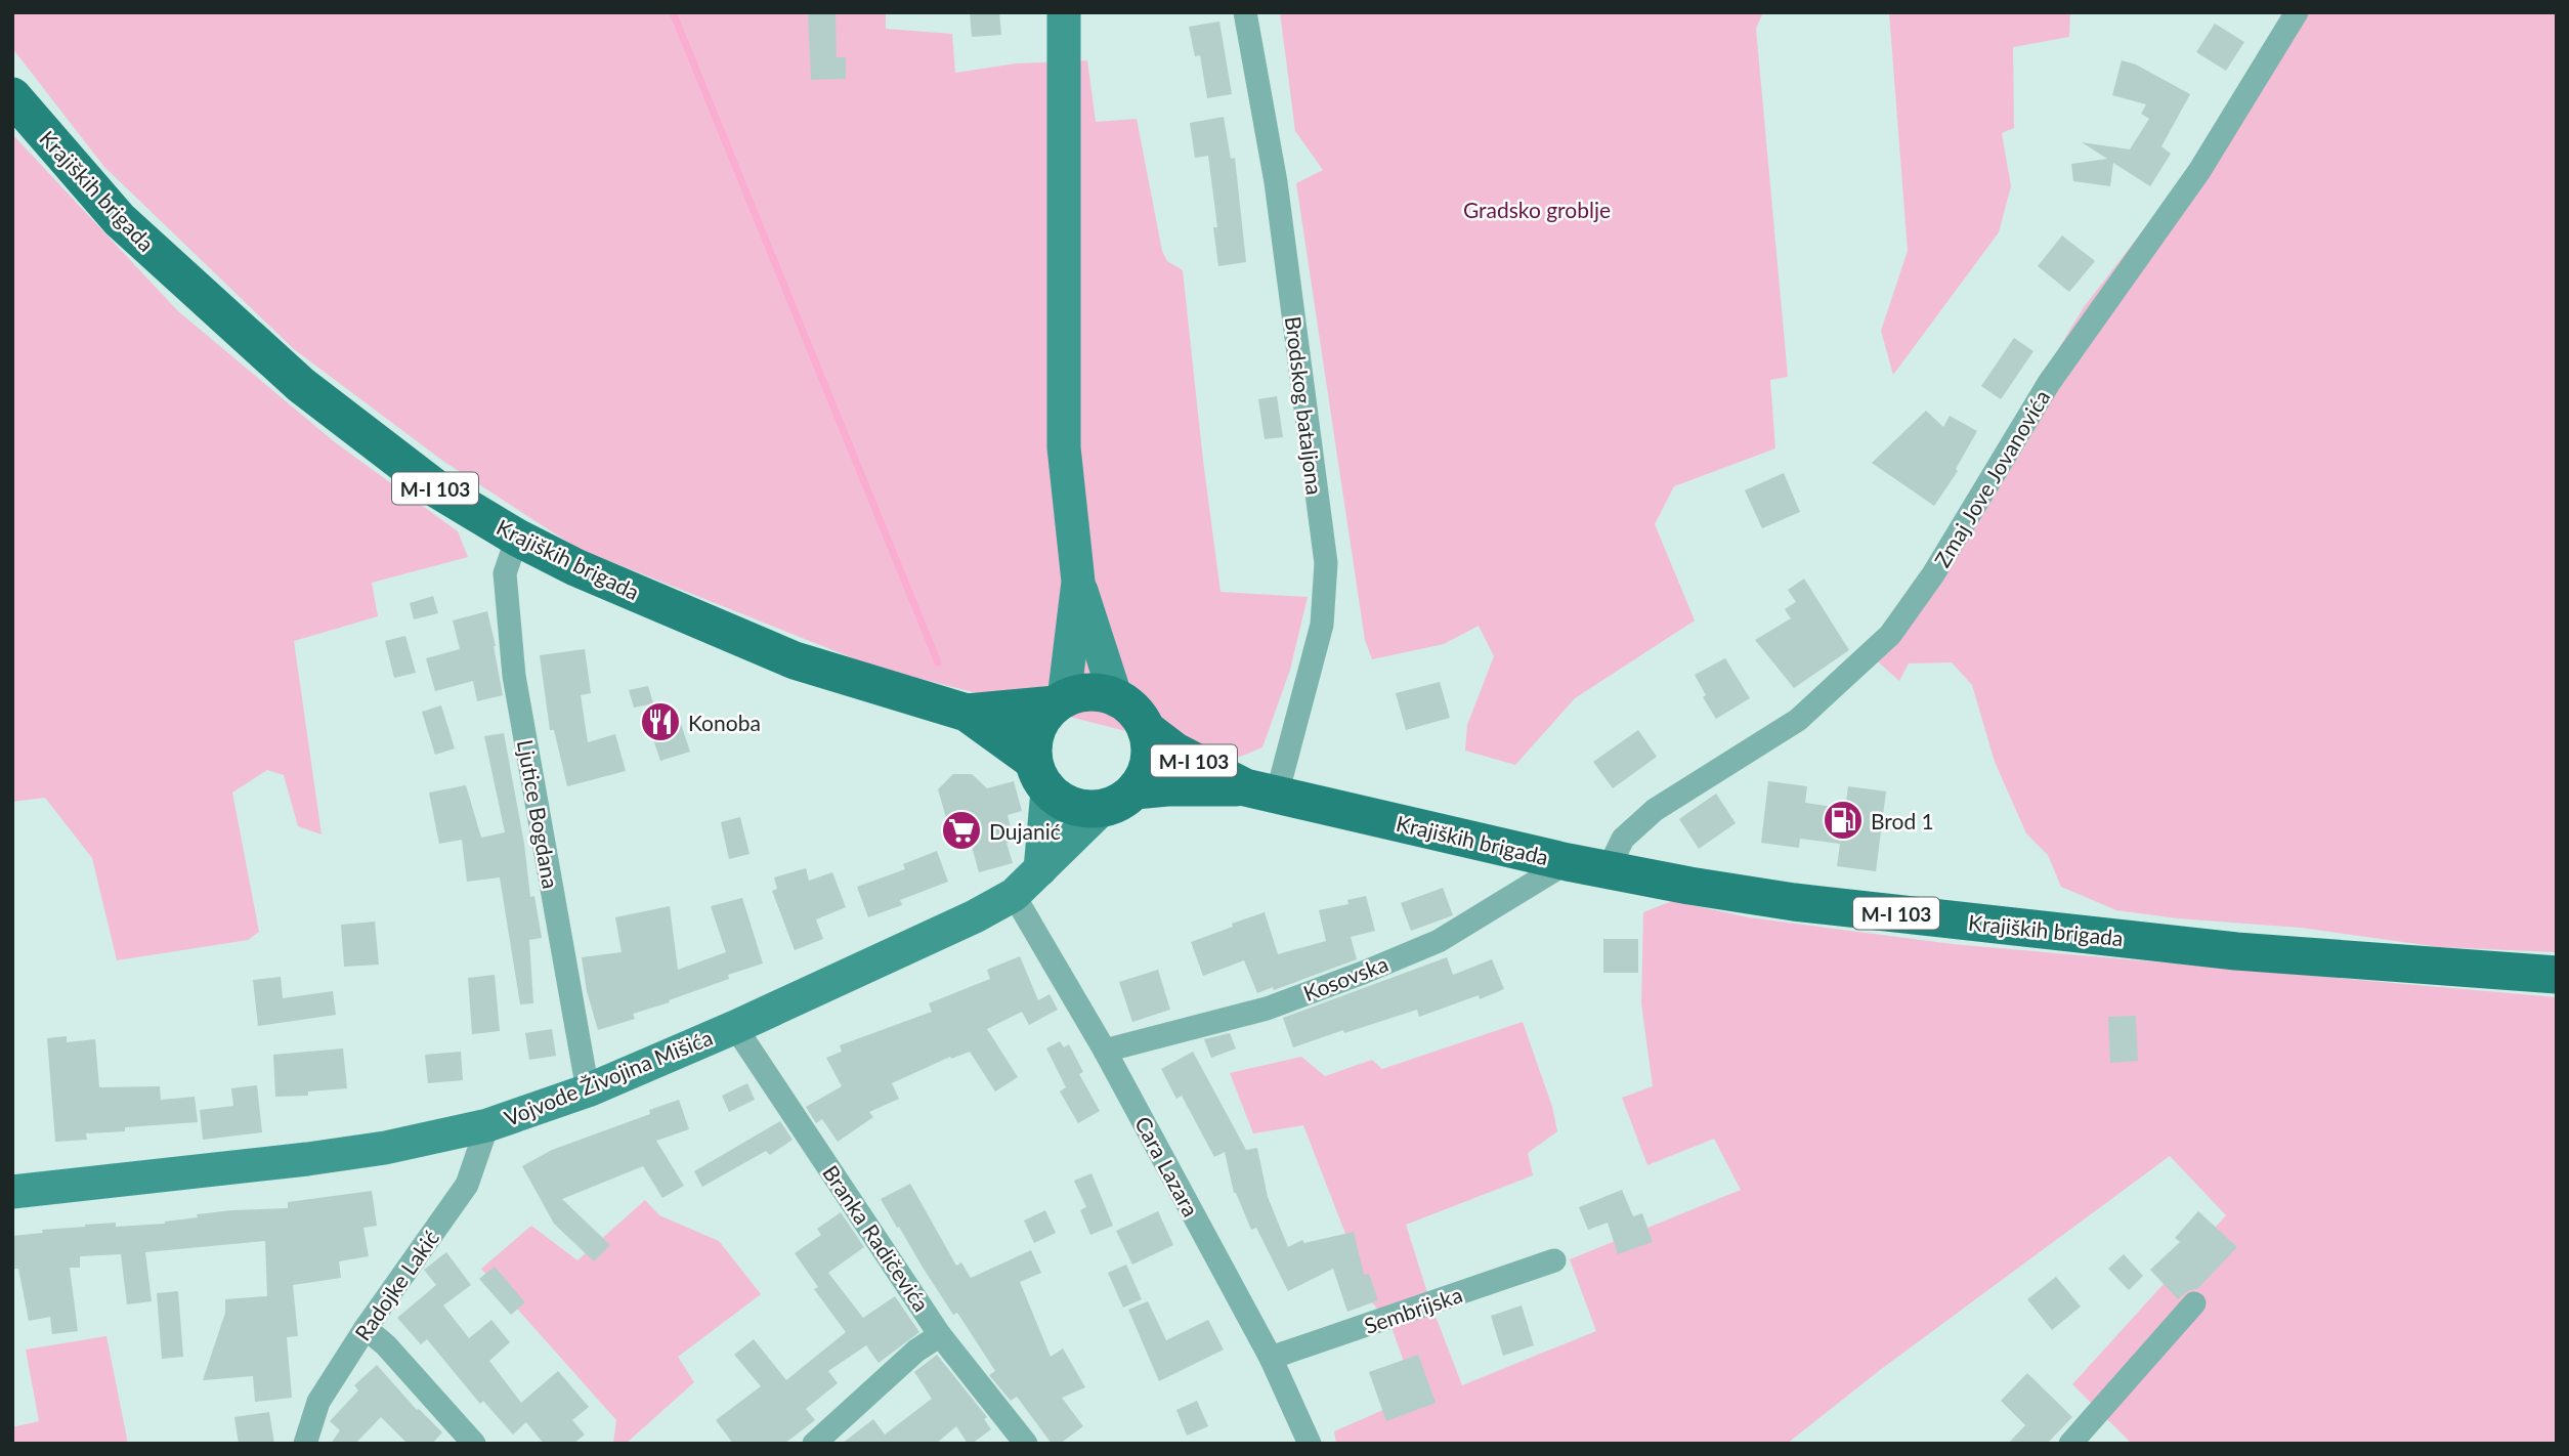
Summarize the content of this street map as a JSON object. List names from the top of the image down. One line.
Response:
{"streets":{"main road":["Krajiških brigada","M-I 103"],"street":["Brodskog bataljona","Zmaj Jove Jovanovića","Ljutice Bogdana","Kosovska","Vojvode Živojina Mišića","Cara Lazara","Branka Radičevića","Radojke Lakić","Sembrijska"]},"crossings":[["Krajiških brigada","Brodskog bataljona"],["Krajiških brigada","Zmaj Jove Jovanovića"],["Krajiških brigada","M-I 103"],["Krajiških brigada","Ljutice Bogdana"],["Krajiških brigada","Kosovska"],["Krajiških brigada","Vojvode Živojina Mišića"],["M-I 103","Vojvode Živojina Mišića"],["Ljutice Bogdana","Vojvode Živojina Mišića"],["Kosovska","Cara Lazara"],["Vojvode Živojina Mišića","Cara Lazara"],["Vojvode Živojina Mišića","Branka Radičevića"],["Vojvode Živojina Mišića","Radojke Lakić"],["Cara Lazara","Sembrijska"]],"parks":["Gradsko groblje"],"places":{"restaurant":["Konoba"],"fuel station":["Brod 1"],"supermarket":["Dujanić"]}}
